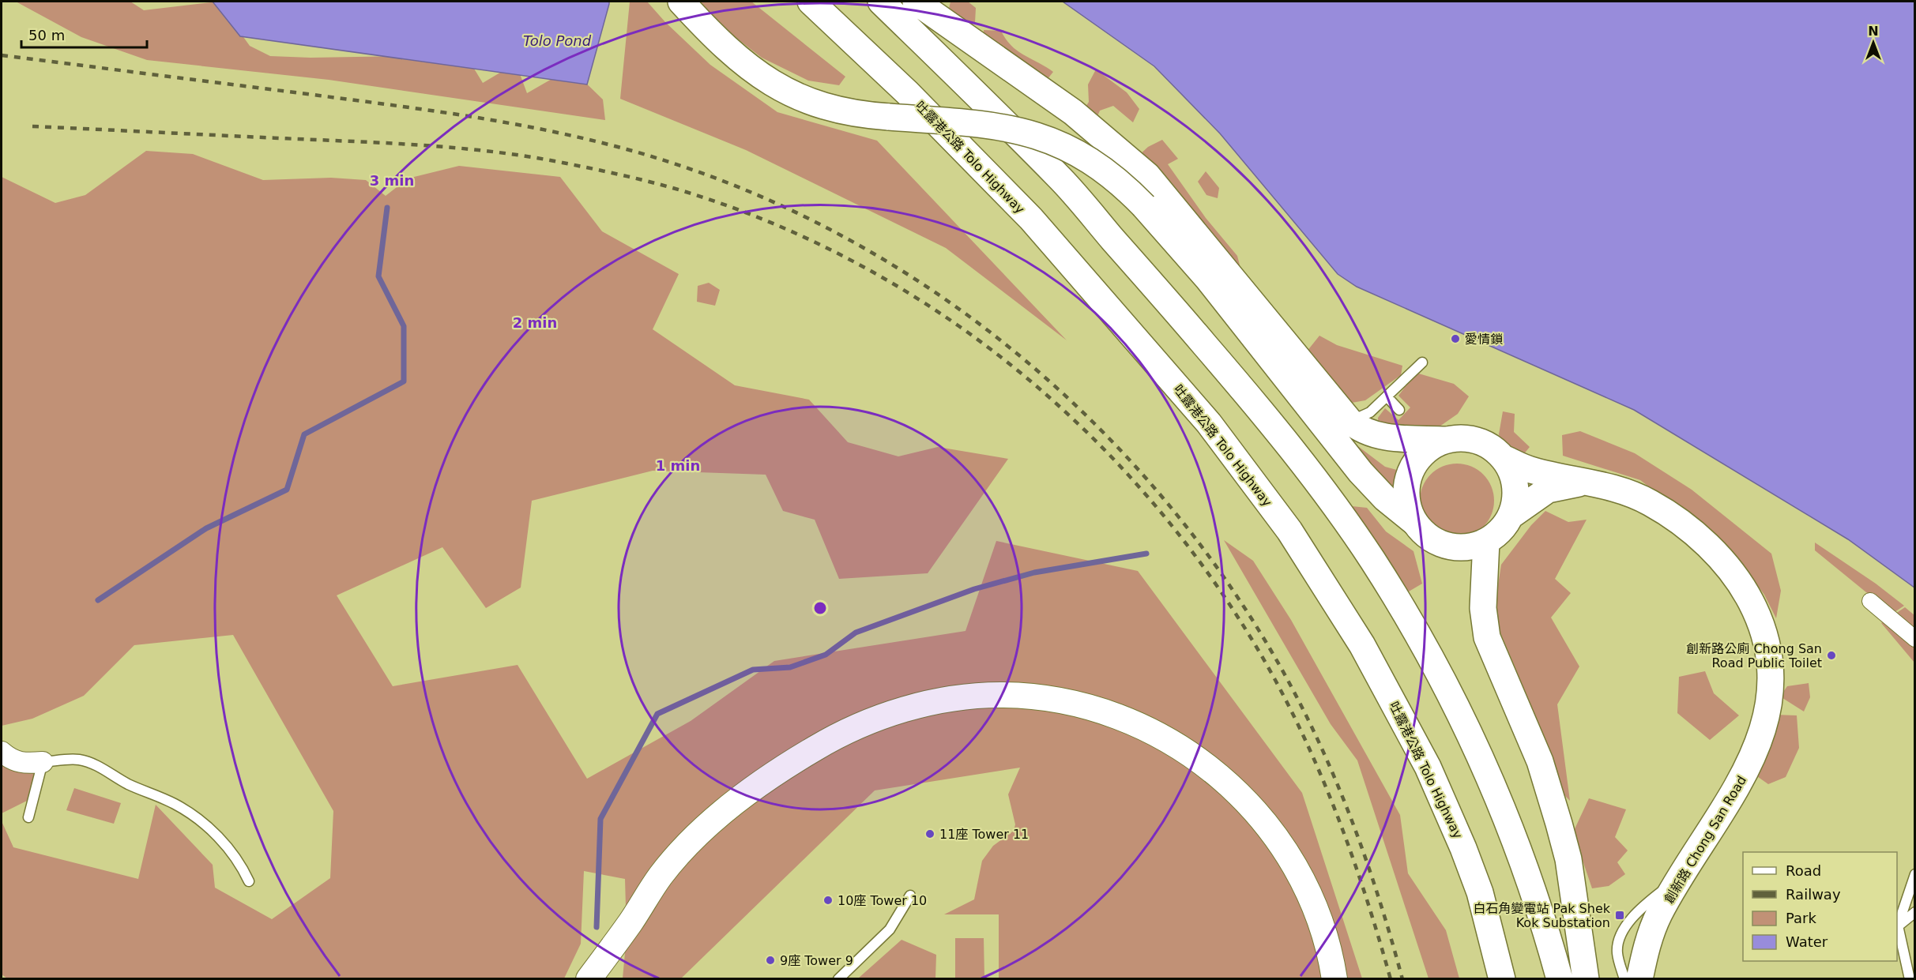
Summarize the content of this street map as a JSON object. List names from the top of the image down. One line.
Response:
{"streets":{"main road":["吐露港公路 Tolo Highway","創新路 Chong San Road"]},"water":["Tolo Pond"],"places":{"other":["愛情鎖","創新路公廁 Chong San Road Public Toilet","11座 Tower 11","10座 Tower 10","9座 Tower 9"],"transit":["白石角變電站 Pak Shek Kok Substation"]},"legend":["Road","Railway","Park","Water"],"scale_bar":"50 m","north":"top","rings":["3 min","2 min","1 min"]}
